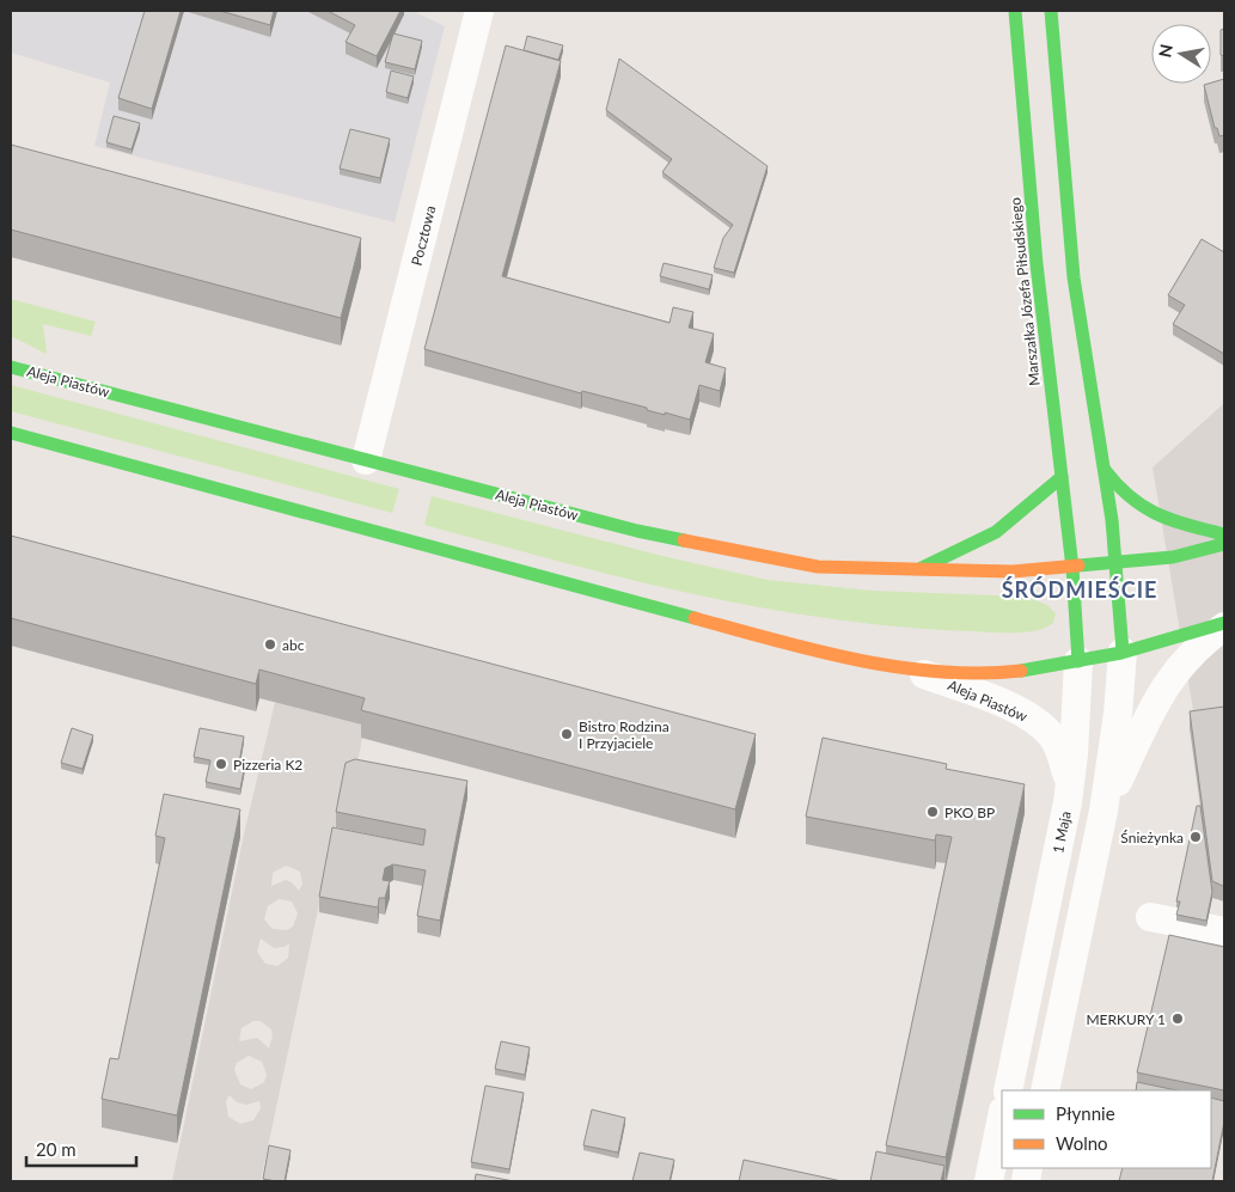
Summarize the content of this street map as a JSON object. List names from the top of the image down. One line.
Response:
{"streets":{"main road":["Marszałka Józefa Piłsudskiego","Aleja Piastów","1 Maja"],"street":["Pocztowa"]},"crossings":[["Pocztowa","Aleja Piastów"],["Marszałka Józefa Piłsudskiego","Aleja Piastów"],["Marszałka Józefa Piłsudskiego","1 Maja"],["Aleja Piastów","1 Maja"]],"districts":["ŚRÓDMIEŚCIE"],"places":["abc","Bistro Rodzina I Przyjaciele","Pizzeria K2","PKO BP","Śnieżynka","MERKURY 1"],"legend":["Płynnie","Wolno"],"scale_bar":"20 m","north":"left"}
